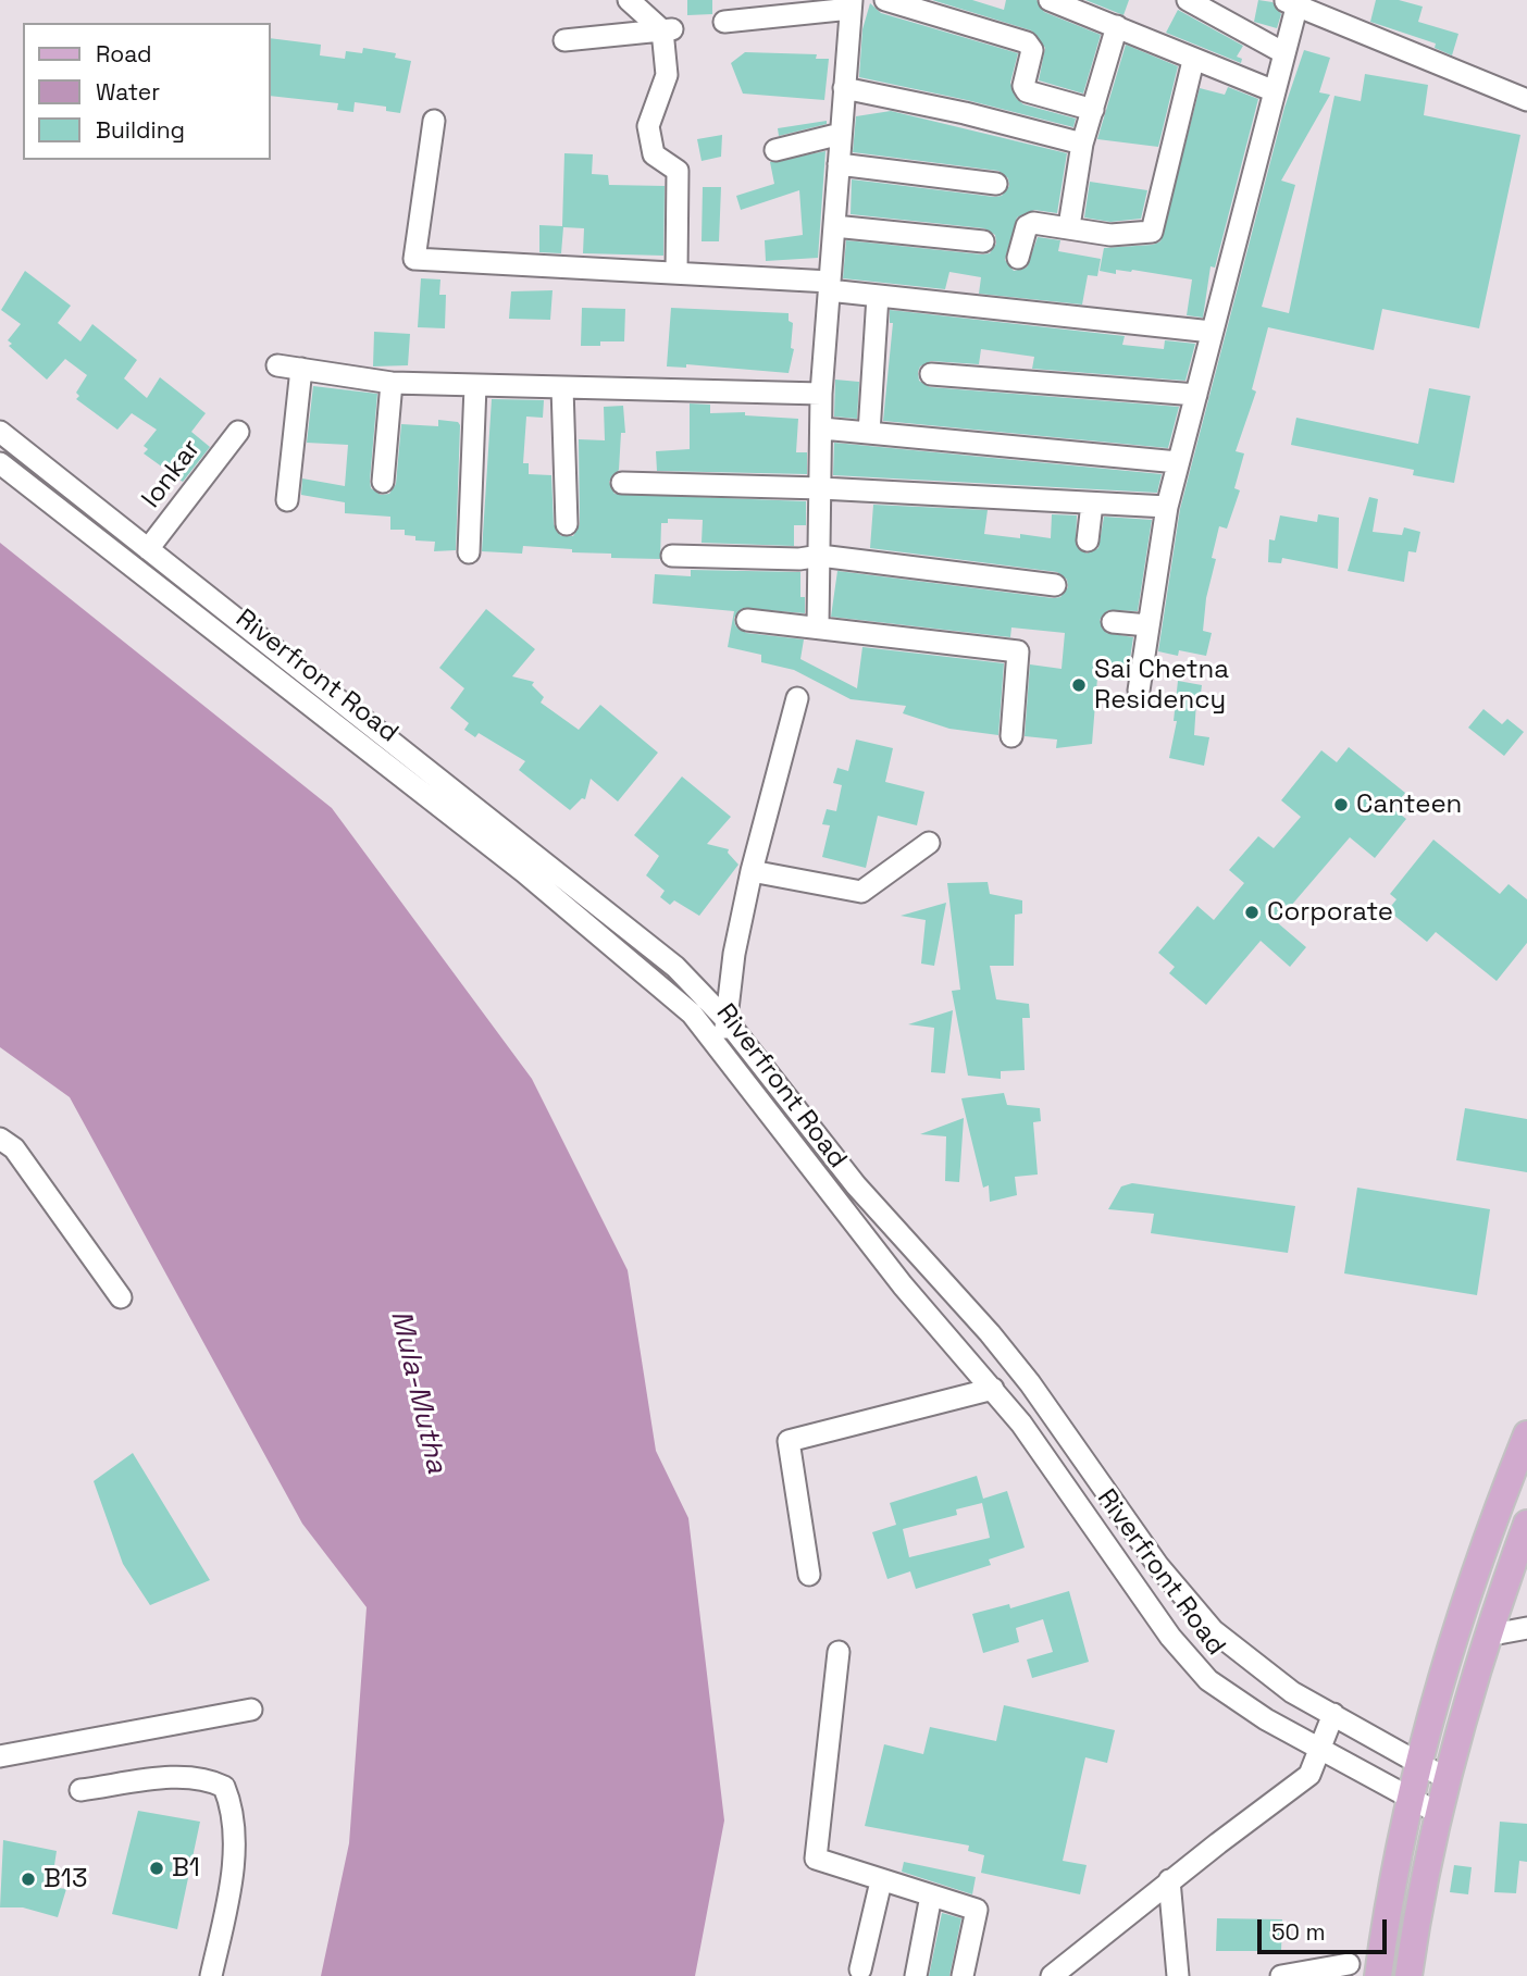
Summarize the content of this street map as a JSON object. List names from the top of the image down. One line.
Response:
{"streets":{"street":["lonkar","Riverfront Road"]},"crossings":[["lonkar","Riverfront Road"]],"water":["Mula-Mutha"],"places":["Sai Chetna Residency","Canteen","Corporate","B1","B13"],"legend":["Road","Water","Building"],"scale_bar":"50 m"}
